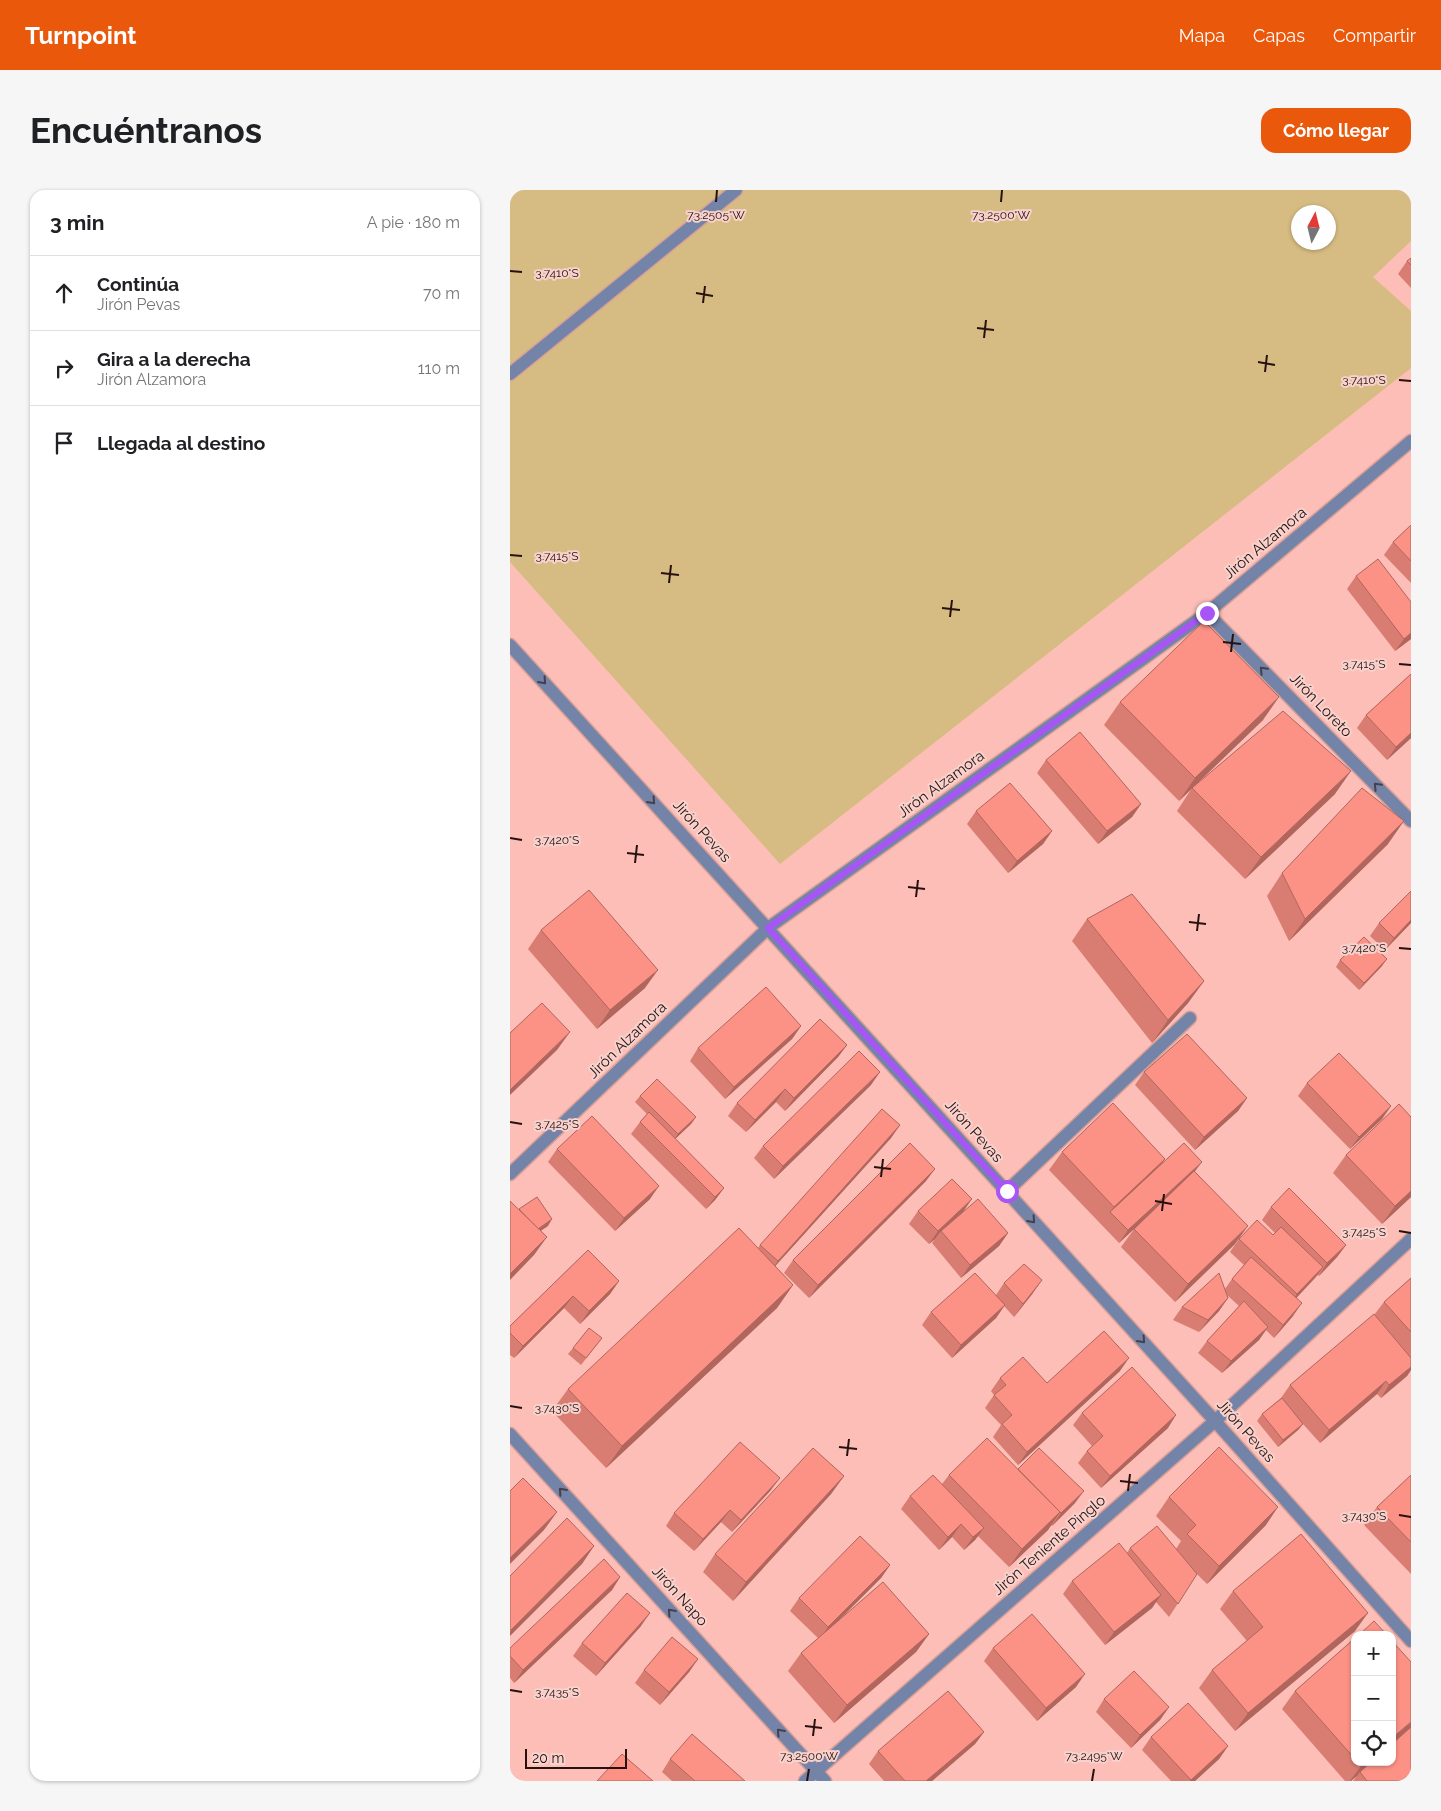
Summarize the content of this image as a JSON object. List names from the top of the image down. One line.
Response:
{"streets":{"street":["Jirón Alzamora","Jirón Loreto","Jirón Pevas","Jirón Teniente Pinglo","Jirón Napo"]},"crossings":[["Jirón Alzamora","Jirón Loreto"],["Jirón Alzamora","Jirón Pevas"],["Jirón Pevas","Jirón Teniente Pinglo"],["Jirón Teniente Pinglo","Jirón Napo"]],"one_way":["Jirón Loreto","Jirón Pevas","Jirón Napo"],"scale_bar":"20 m","north":"top","page":{"header":"Turnpoint","nav":["Mapa","Capas","Compartir"],"buttons":"Cómo llegar","title":"Encuéntranos","heading":["3 min","A pie · 180 m"],"list":[["Continúa","Jirón Pevas","70 m"],["Gira a la derecha","Jirón Alzamora","110 m"],"Llegada al destino"],"map_buttons":["+","−"],"scale":"20 m"},"coordinates":["73.2505°W","73.2500°W","3.7410°S","3.7415°S","3.7420°S","3.7425°S","3.7430°S","3.7435°S","73.2495°W"]}
